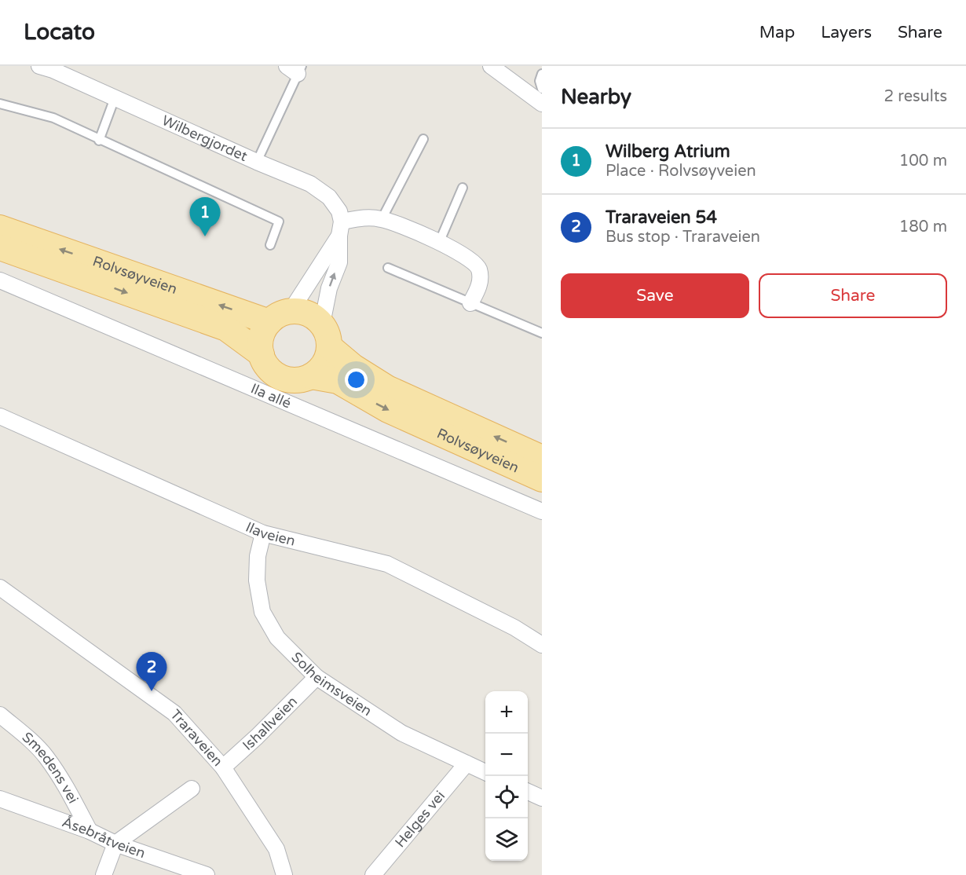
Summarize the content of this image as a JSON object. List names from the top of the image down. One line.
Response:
{"streets":{"main road":["Rolvsøyveien"],"street":["Wilbergjordet","Ila allé","Ilaveien","Solheimsveien","Ishallveien","Traraveien","Smedens vei","Helges vei","Åsebråtveien"]},"crossings":[["Wilbergjordet","Rolvsøyveien"],["Ilaveien","Solheimsveien"],["Solheimsveien","Ishallveien"],["Solheimsveien","Helges vei"],["Ishallveien","Traraveien"],["Smedens vei","Åsebråtveien"]],"page":{"header":"Locato","nav":["Map","Layers","Share"],"heading":["Nearby","2 results"],"list":[{"mark":"1","name":"Wilberg Atrium","note":"Place · Rolvsøyveien","value":"100 m"},{"mark":"2","name":"Traraveien 54","note":"Bus stop · Traraveien","value":"180 m"}],"pins":["1","2"],"buttons":["Save","Share"],"map_buttons":["+","−"]}}
